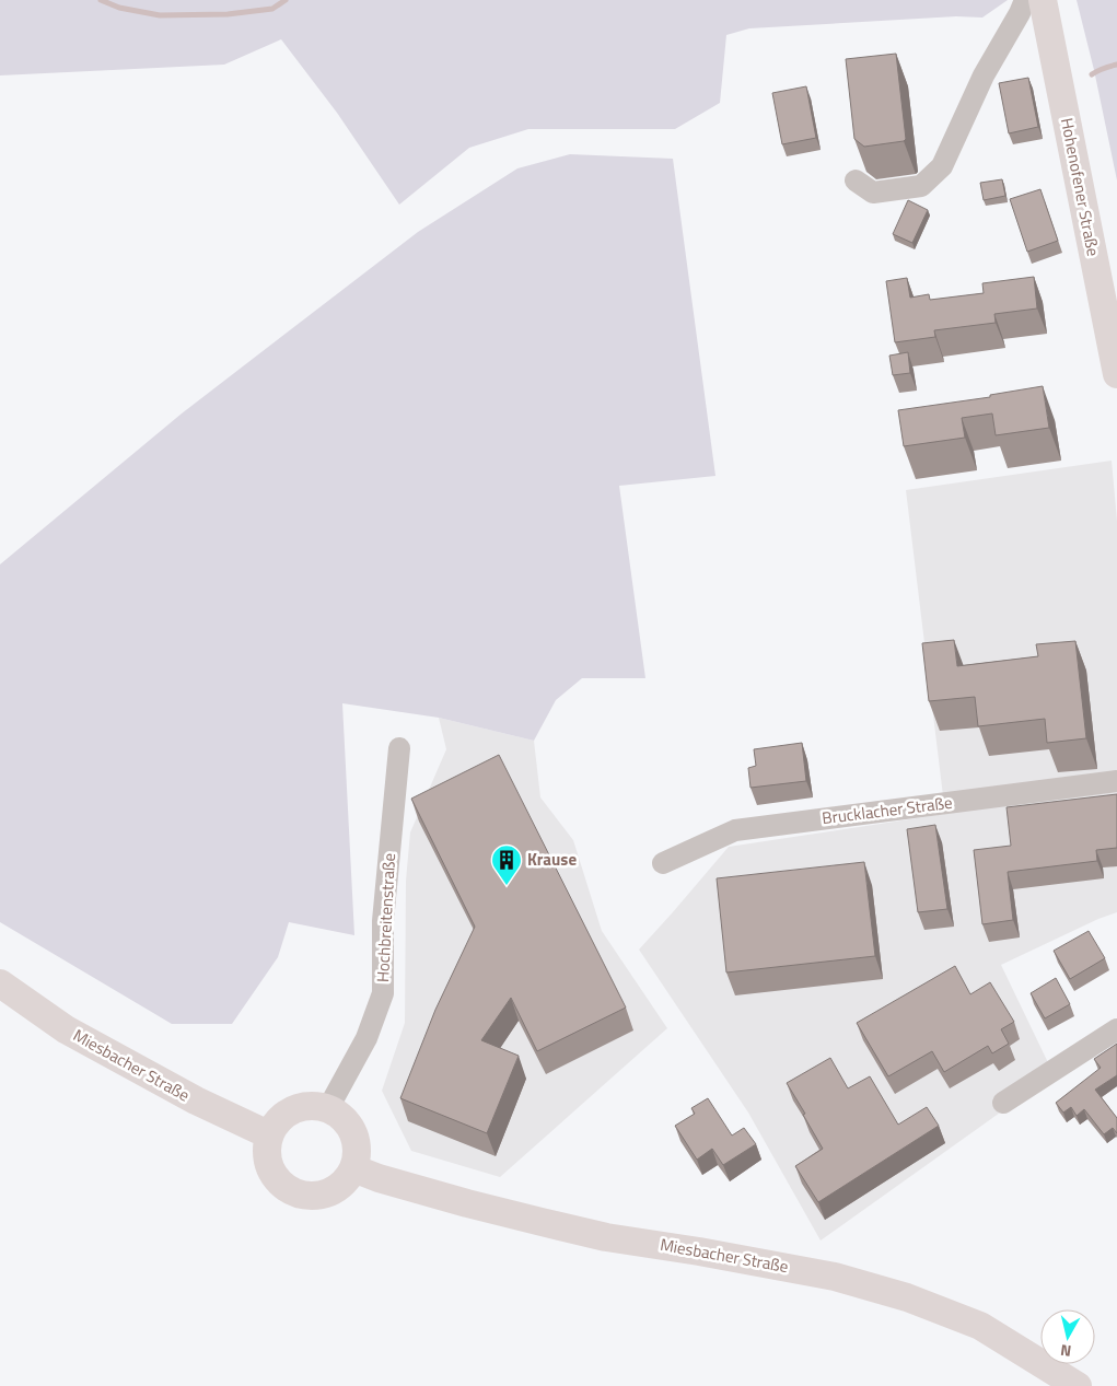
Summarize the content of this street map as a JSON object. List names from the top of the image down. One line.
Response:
{"streets":{"main road":["Hohenofener Straße","Miesbacher Straße"],"street":["Brucklacher Straße","Hochbreitenstraße"]},"crossings":[["Hochbreitenstraße","Miesbacher Straße"]],"places":{"building":["Krause"]},"north":"bottom"}
